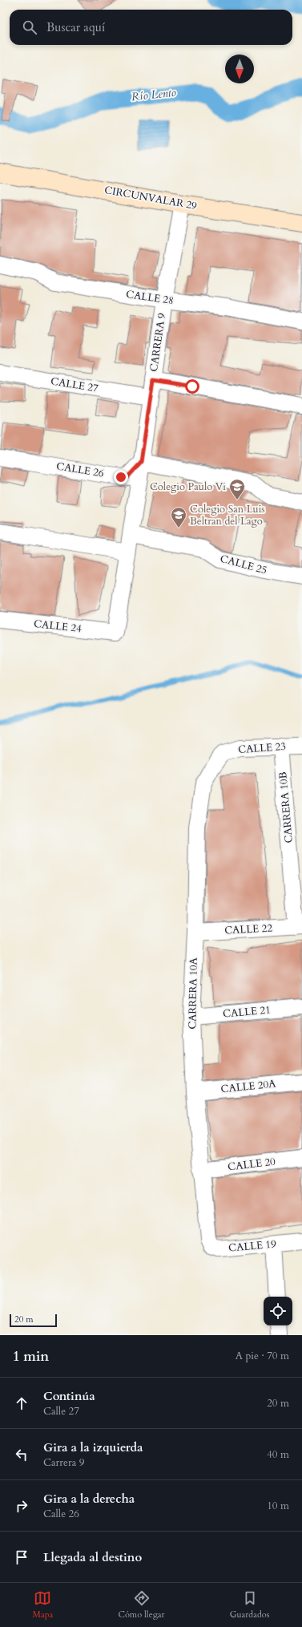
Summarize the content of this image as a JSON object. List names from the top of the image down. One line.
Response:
{"streets":{"street":["CIRCUNVALAR 29","CALLE 28","CARRERA 9","CALLE 27","CALLE 26","CALLE 25","CALLE 24","CALLE 23","CARRERA 10B","CALLE 22","CARRERA 10A","CALLE 21","CALLE 20A","CALLE 20","CALLE 19"]},"crossings":[["CIRCUNVALAR 29","CARRERA 9"],["CALLE 28","CARRERA 9"],["CARRERA 9","CALLE 27"],["CARRERA 9","CALLE 26"],["CARRERA 9","CALLE 25"],["CARRERA 9","CALLE 24"],["CALLE 23","CARRERA 10B"],["CALLE 23","CARRERA 10A"],["CARRERA 10B","CALLE 22"],["CALLE 22","CARRERA 10A"],["CARRERA 10A","CALLE 21"],["CARRERA 10A","CALLE 20A"],["CARRERA 10A","CALLE 20"],["CARRERA 10A","CALLE 19"]],"water":["Río Lento"],"places":{"school or university":["Colegio Paulo Vi","Colegio San Luis Beltran del Lago"]},"scale_bar":"20 m","north":"bottom","page":{"search":"Buscar aquí","scale":"20 m","heading":["1 min","A pie · 70 m"],"list":[["Continúa","Calle 27","20 m"],["Gira a la izquierda","Carrera 9","40 m"],["Gira a la derecha","Calle 26","10 m"],"Llegada al destino"],"nav":["Mapa","Cómo llegar","Guardados"]}}
